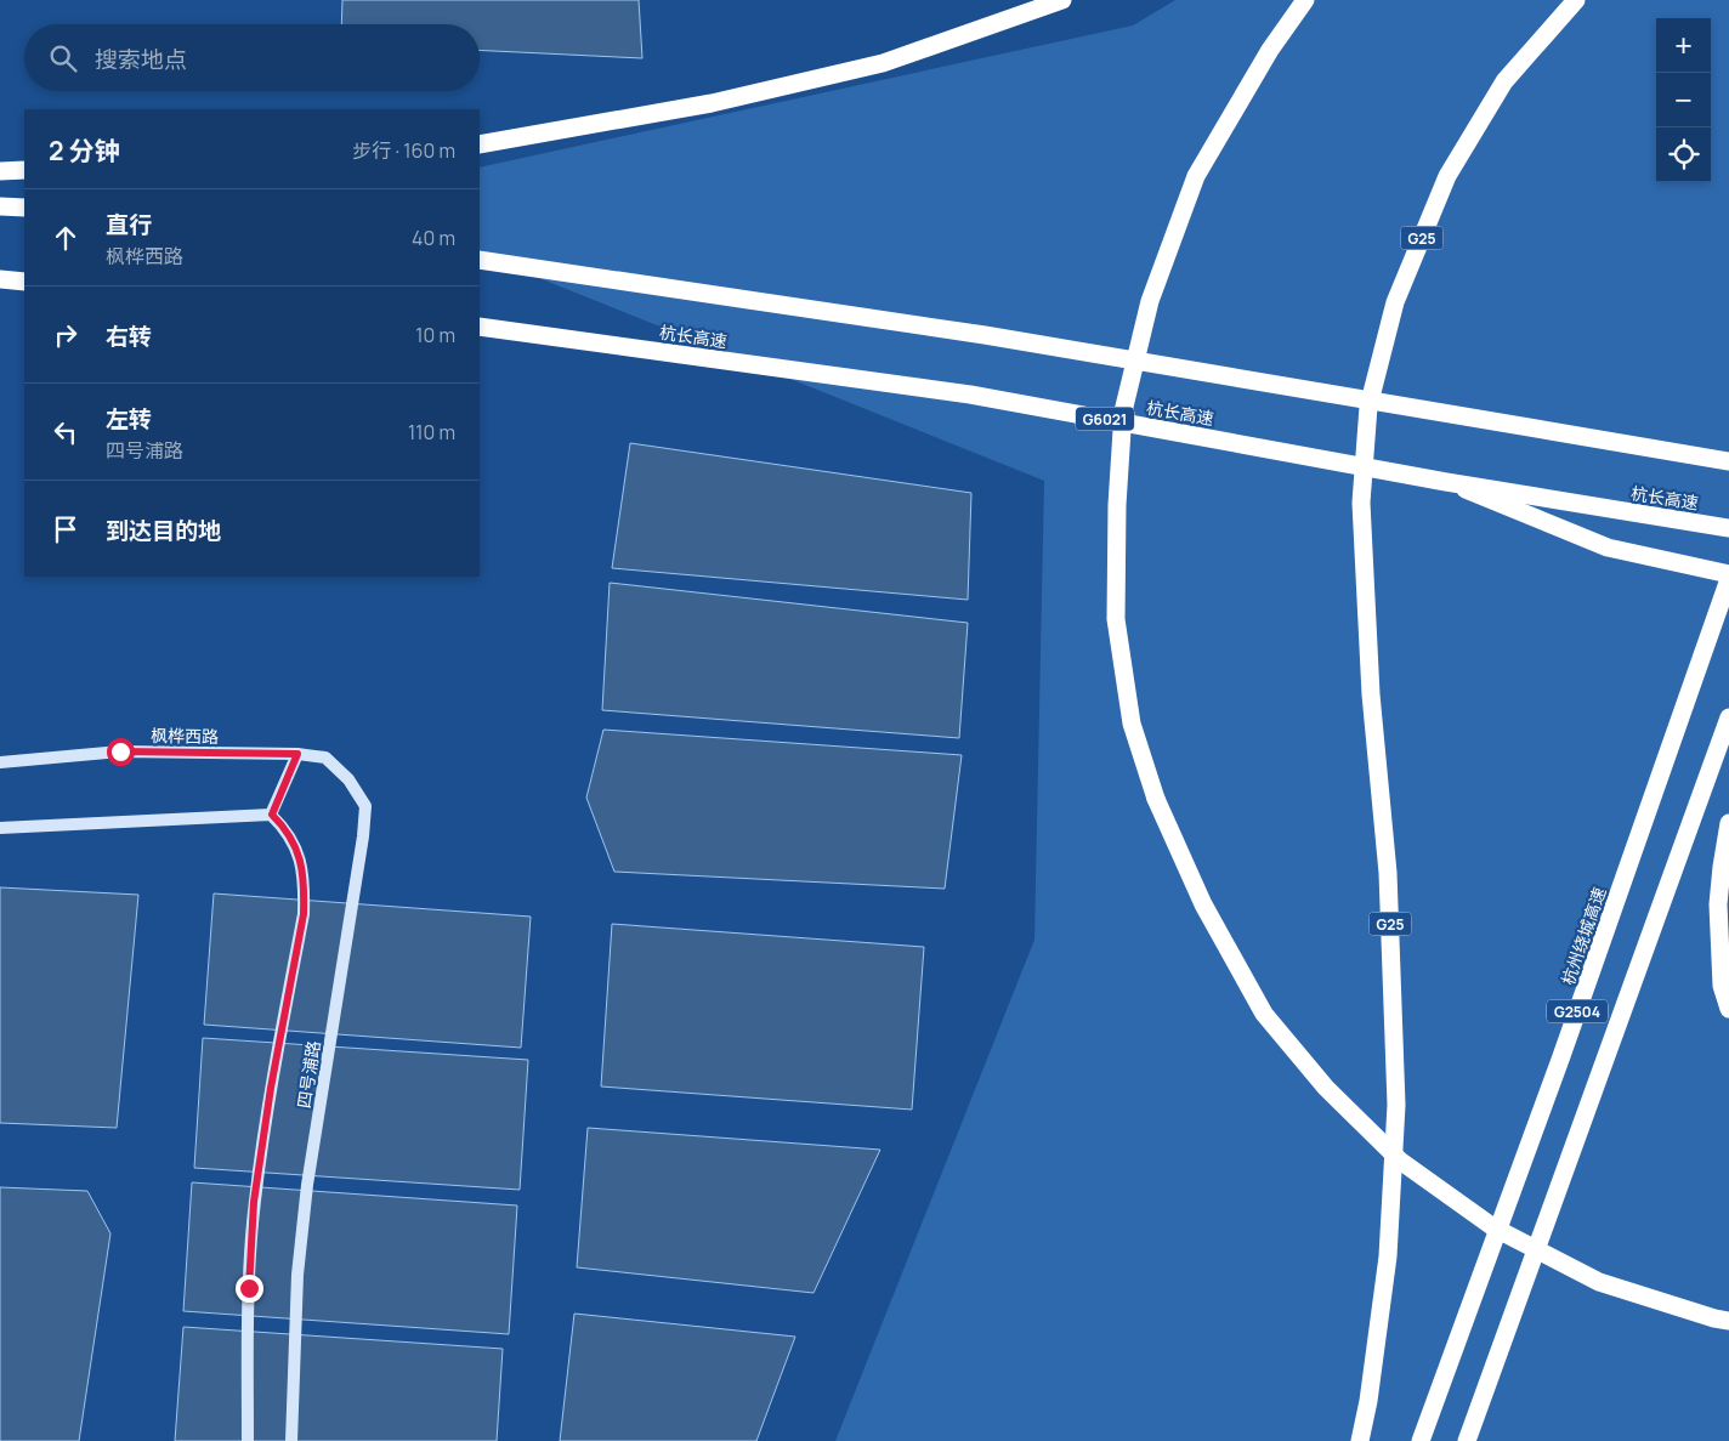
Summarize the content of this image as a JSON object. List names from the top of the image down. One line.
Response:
{"streets":{"highway":["G25","杭长高速","G6021","杭州绕城高速","G2504"],"main road":["枫桦西路","四号浦路"]},"crossings":[["枫桦西路","四号浦路"]],"page":{"map_buttons":["+","−"],"search":"搜索地点","heading":["2 分钟","步行 · 160 m"],"list":[["直行","枫桦西路","40 m"],["右转","10 m"],["左转","四号浦路","110 m"],"到达目的地"]}}
